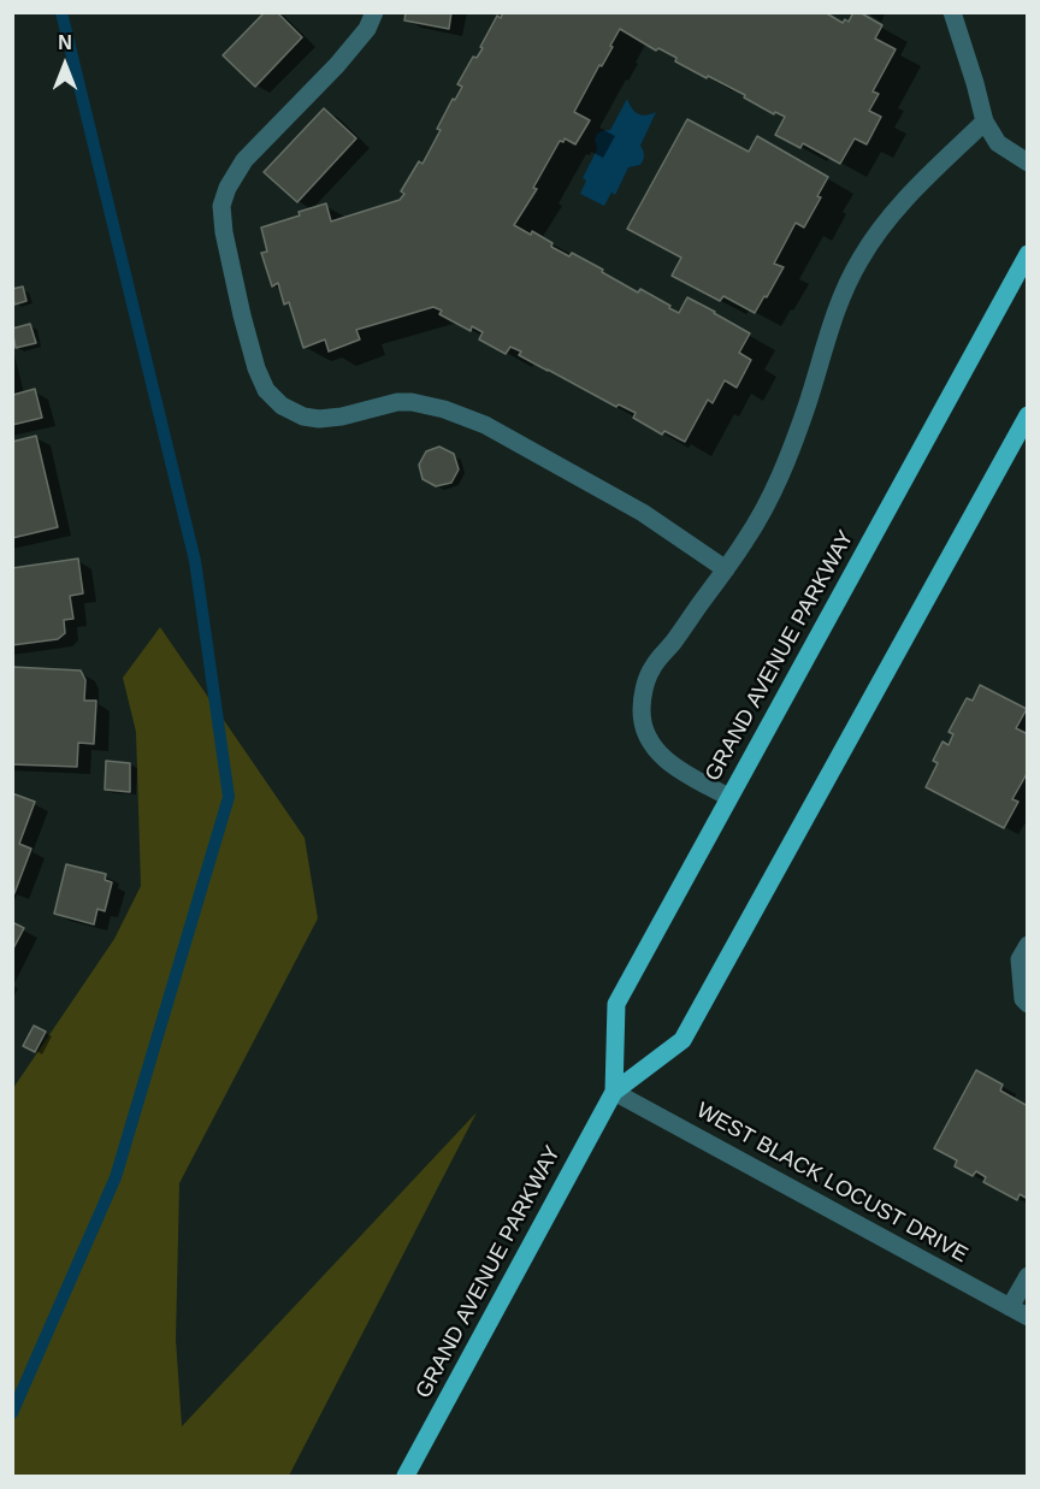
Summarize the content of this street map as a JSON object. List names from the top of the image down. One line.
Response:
{"streets":{"main road":["GRAND AVENUE PARKWAY"],"street":["WEST BLACK LOCUST DRIVE"]},"crossings":[["GRAND AVENUE PARKWAY","WEST BLACK LOCUST DRIVE"]],"north":"top"}
